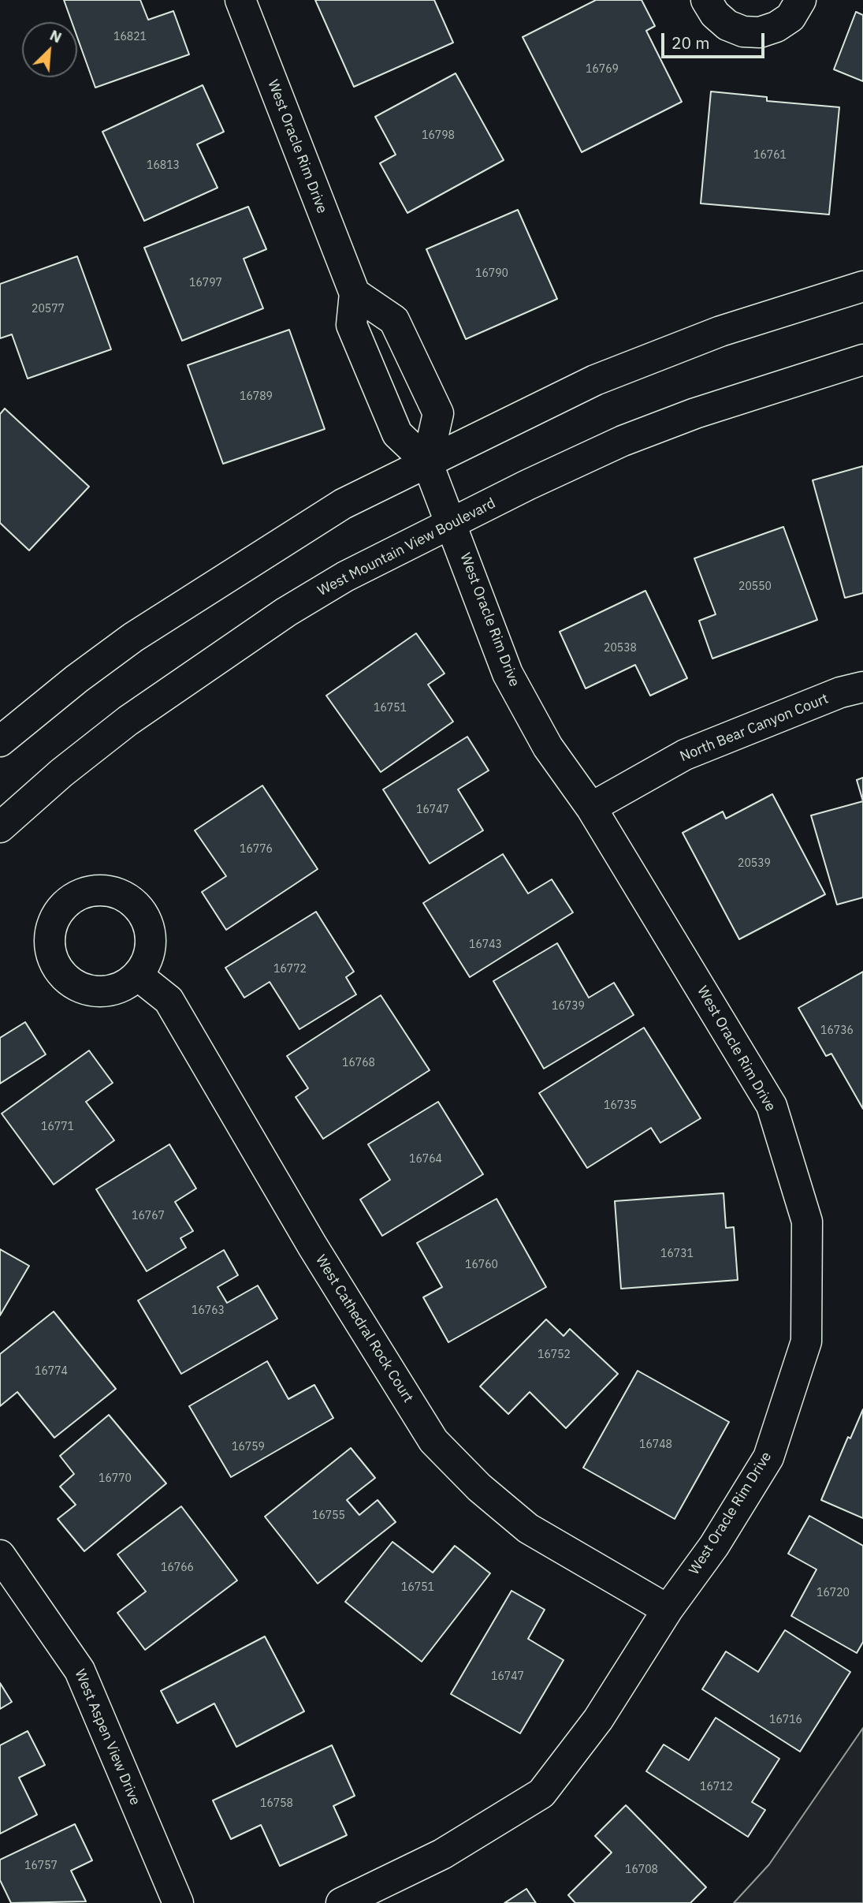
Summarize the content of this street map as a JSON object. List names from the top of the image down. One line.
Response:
{"streets":{"street":["West Oracle Rim Drive","West Mountain View Boulevard","North Bear Canyon Court","West Cathedral Rock Court","West Aspen View Drive"]},"crossings":[["West Oracle Rim Drive","West Mountain View Boulevard"],["West Oracle Rim Drive","North Bear Canyon Court"],["West Oracle Rim Drive","West Cathedral Rock Court"]],"house_numbers":["16821","16769","16798","16761","16813","16790","16797","20577","16789","20550","20538","16751","16747","16776","20539","16743","16772","16739","16736","16768","16735","16771","16764","16767","16731","16760","16763","16752","16774","16748","16759","16770","16755","16766","16751","16720","16747","16716","16712","16758","16757","16708"],"scale_bar":"20 m","north":"top right"}
